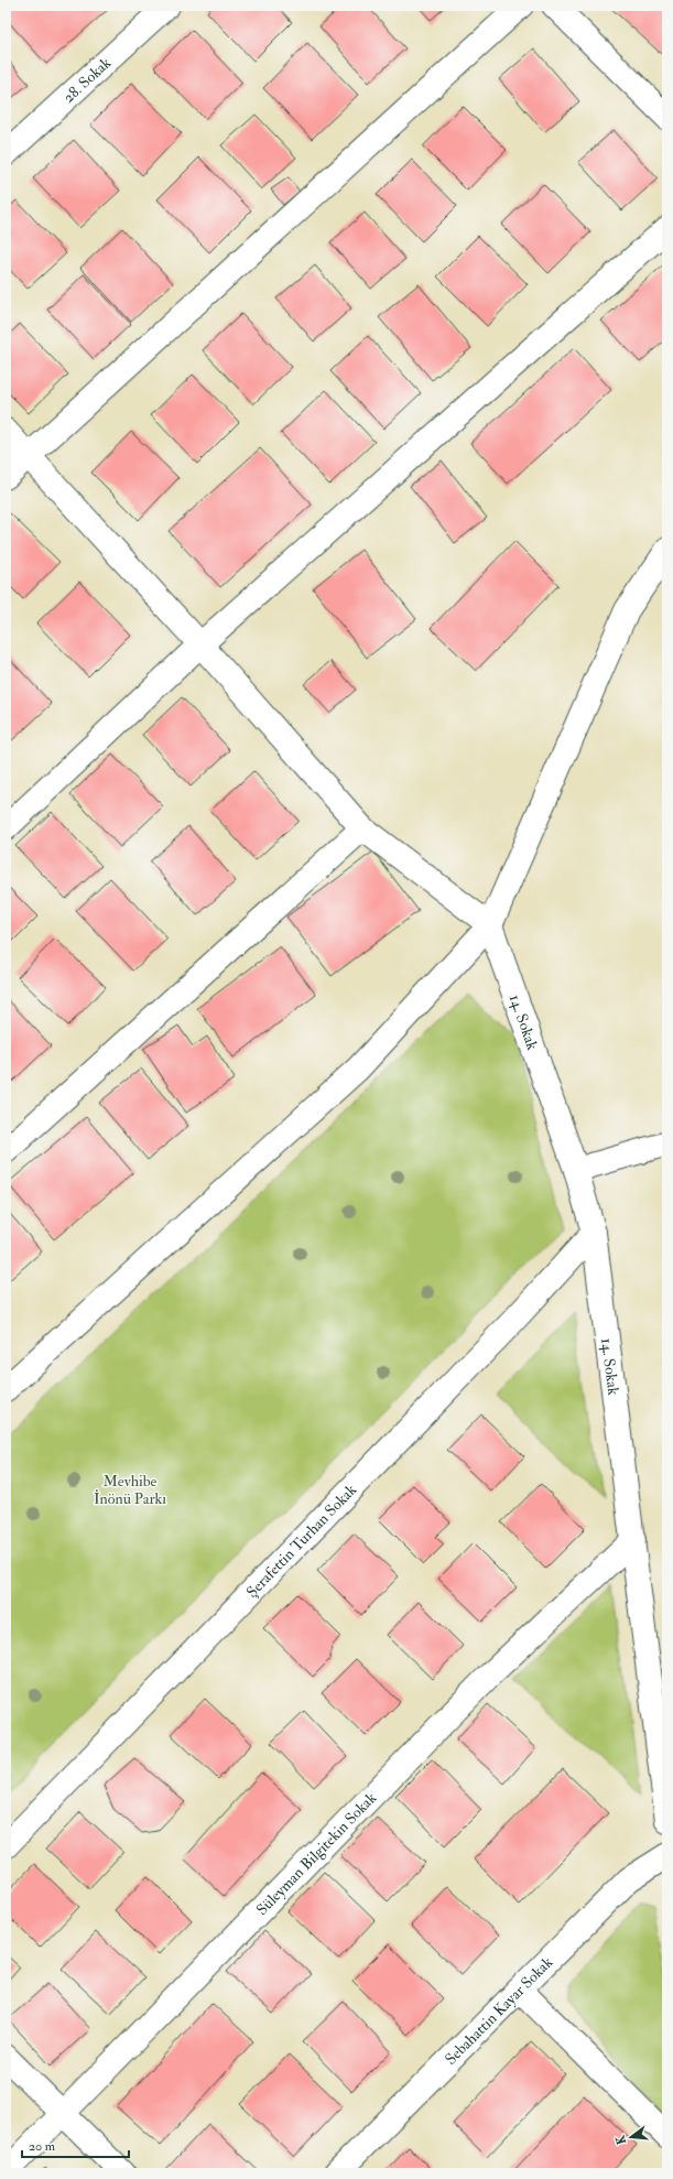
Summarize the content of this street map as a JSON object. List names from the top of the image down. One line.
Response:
{"streets":{"street":["28. Sokak","14. Sokak","Şerafettin Turhan Sokak","Süleyman Bilgitekin Sokak","Sebahattin Kayar Sokak"]},"crossings":[["14. Sokak","Şerafettin Turhan Sokak"],["14. Sokak","Süleyman Bilgitekin Sokak"]],"parks":["Mevhibe İnönü Parkı"],"scale_bar":"20 m","north":"left"}
